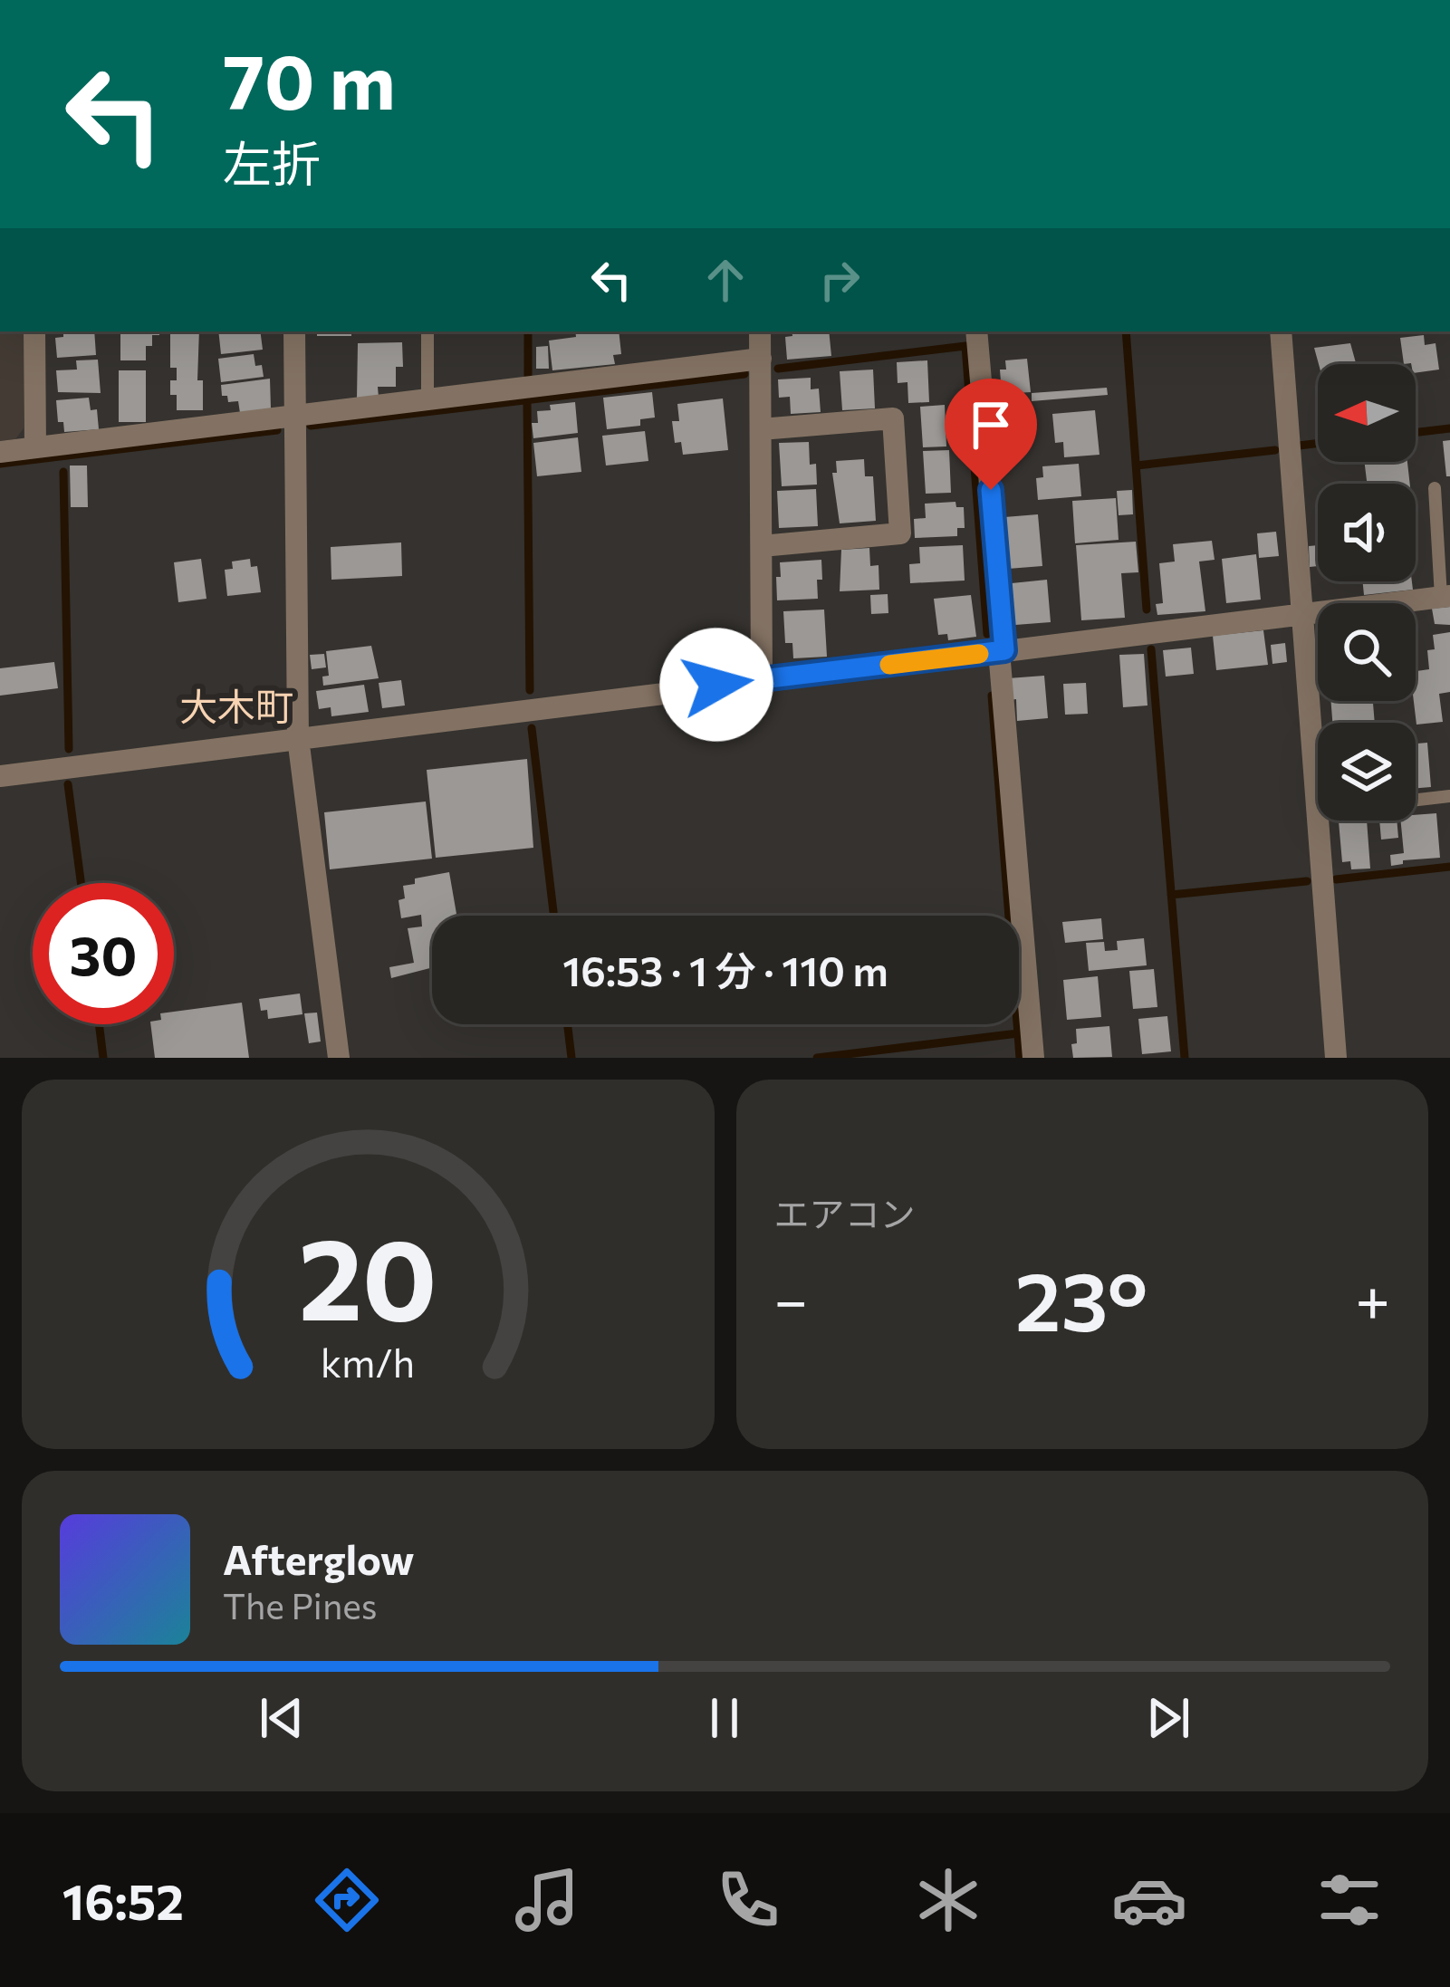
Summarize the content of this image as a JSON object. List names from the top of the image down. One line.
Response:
{"districts":["大木町"],"north":"left","page":{"turn":["70 m","左折"],"limit":"30","trip":"16:53 · 1 分 · 110 m","tile":"エアコン","heat":["−","23°","+"],"song":["Afterglow","The Pines"],"tabs":"16:52","gauge":["20","km/h"]}}
